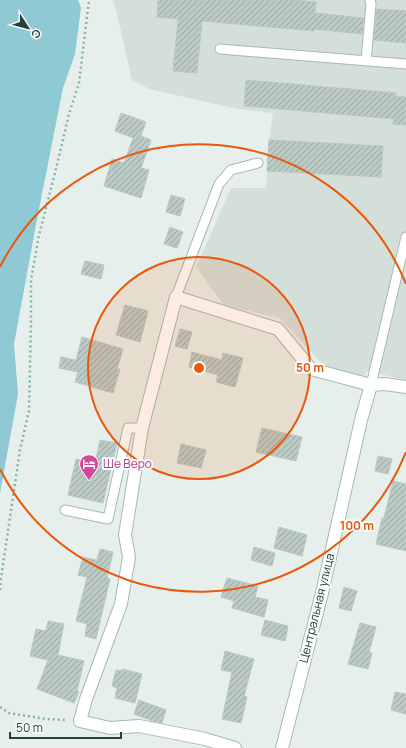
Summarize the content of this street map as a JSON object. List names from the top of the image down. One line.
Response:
{"streets":{"street":["Центральная улица"]},"places":{"hotel":["Ше Веро"]},"scale_bar":"50 m","north":"bottom right","rings":["50 m","100 m"]}
